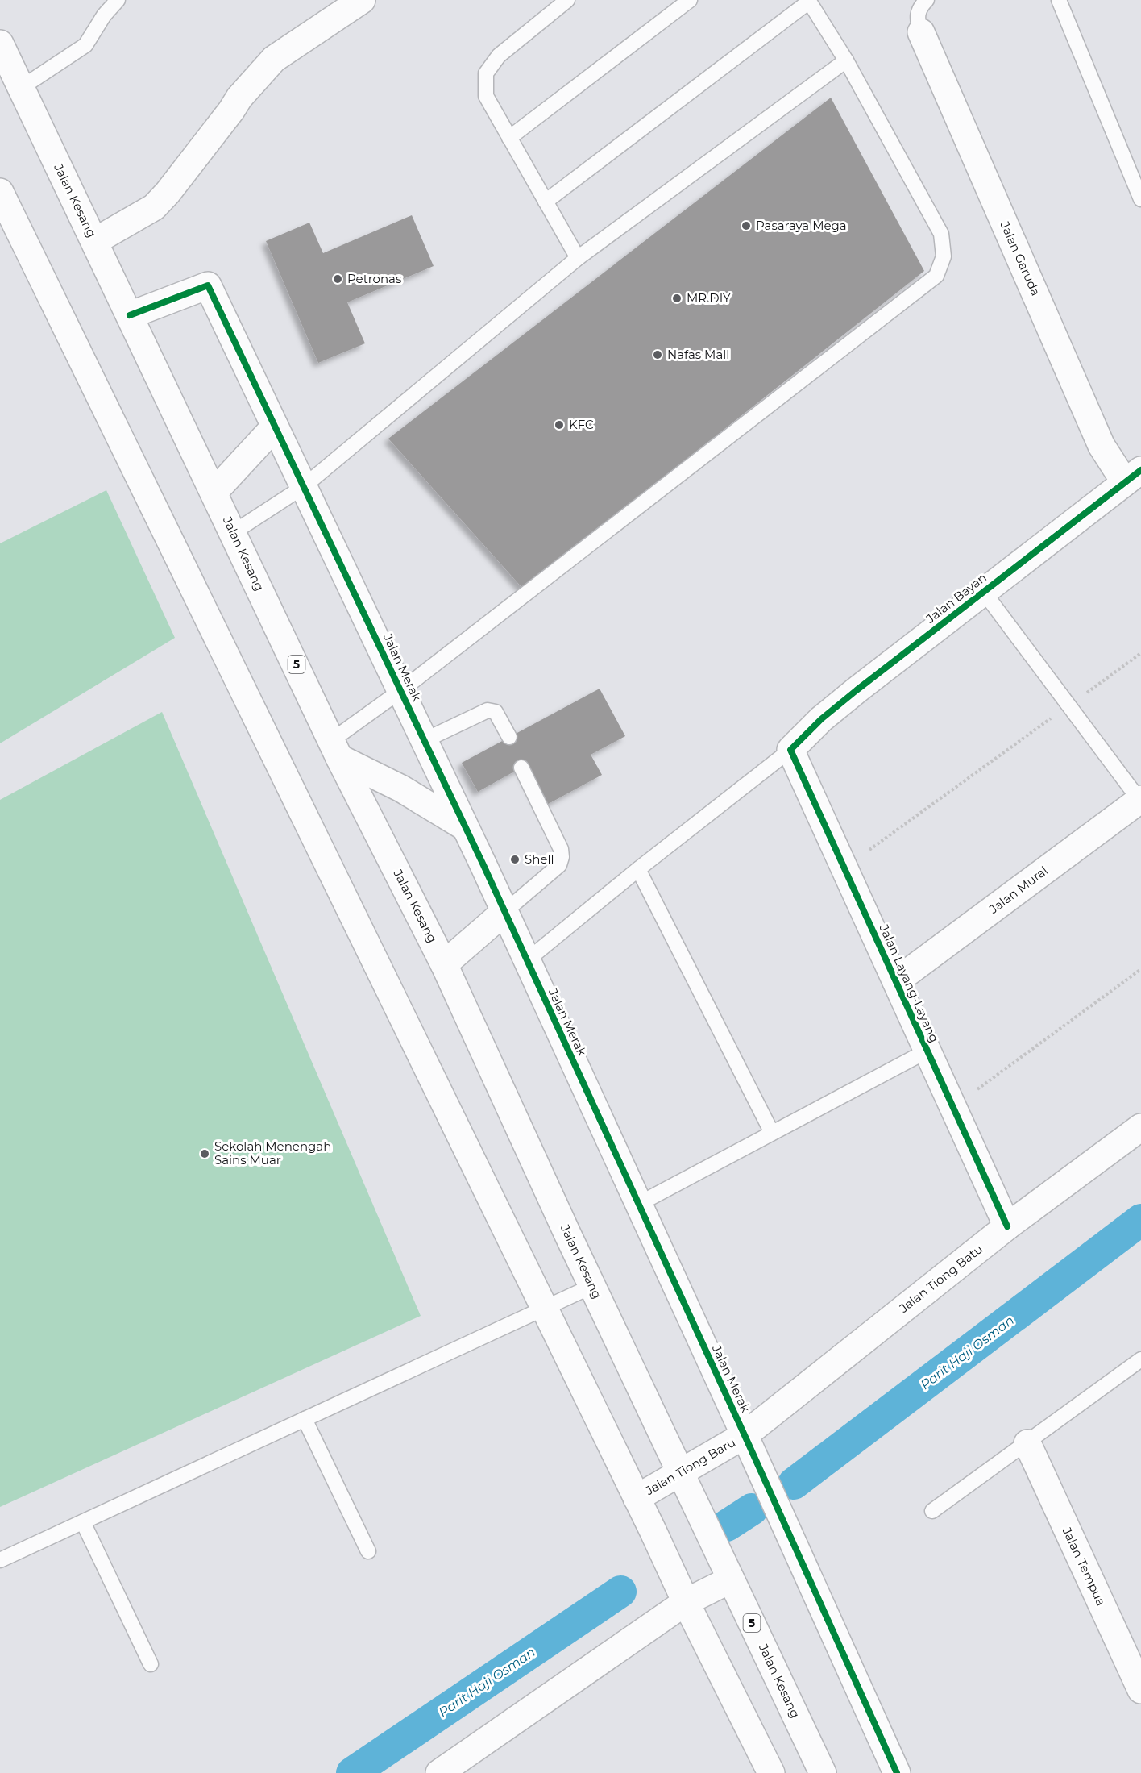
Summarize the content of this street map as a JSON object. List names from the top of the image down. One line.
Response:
{"streets":{"street":["Jalan Kesang","Jalan Garuda","Jalan Bayan","5","Jalan Merak","Jalan Murai","Jalan Layang-Layang","Jalan Tiong Batu","Jalan Tiong Baru","Jalan Tempua"]},"crossings":[["Jalan Kesang","Jalan Merak"],["Jalan Kesang","Jalan Tiong Baru"],["Jalan Garuda","Jalan Bayan"],["Jalan Bayan","Jalan Layang-Layang"],["Jalan Merak","Jalan Tiong Batu"],["Jalan Merak","Jalan Tiong Baru"],["Jalan Murai","Jalan Layang-Layang"],["Jalan Layang-Layang","Jalan Tiong Batu"],["Jalan Tiong Batu","Jalan Tiong Baru"]],"water":["Parit Haji Osman"],"places":["Pasaraya Mega","Petronas","MR.DIY","Nafas Mall","KFC","Shell","Sekolah Menengah Sains Muar"]}
